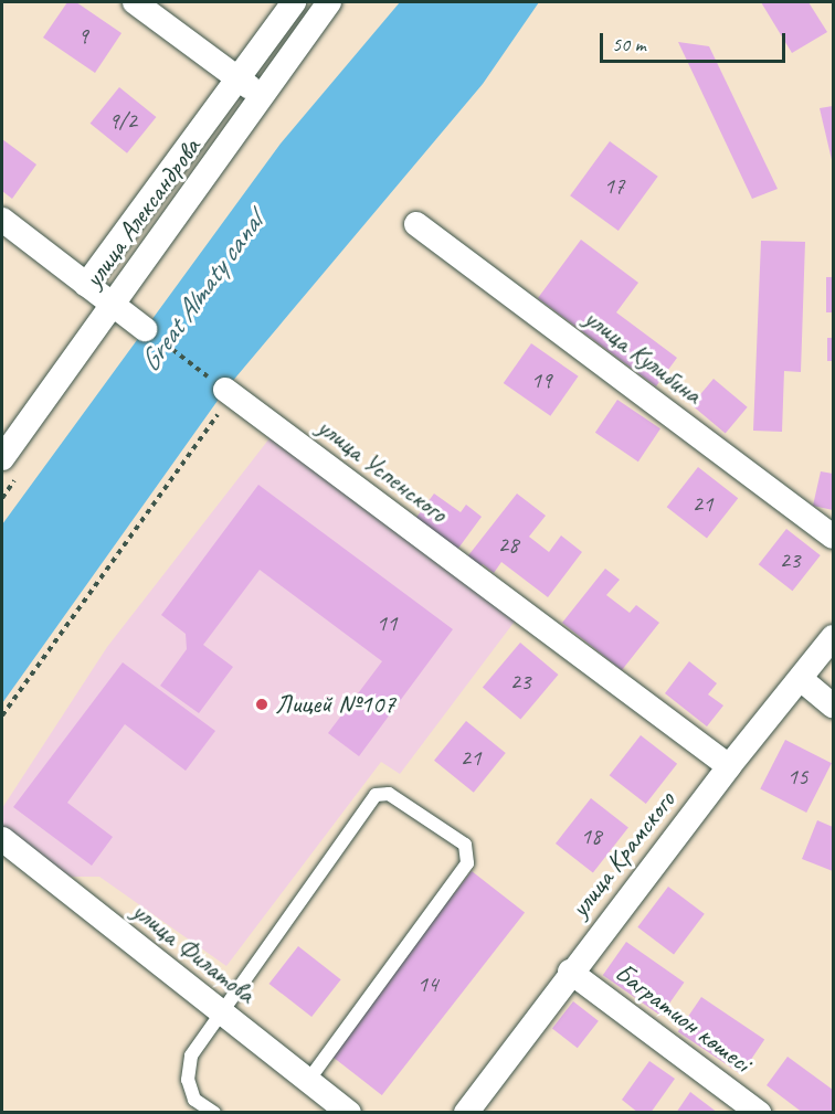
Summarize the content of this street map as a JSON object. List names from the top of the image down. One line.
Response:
{"streets":{"street":["улица Александрова","улица Кулибина","улица Успенского","улица Крамского","улица Филатова","Багратион көшесі"]},"crossings":[["улица Успенского","улица Крамского"],["улица Крамского","Багратион көшесі"]],"water":["Great Almaty canal"],"places":["Лицей №107"],"house_numbers":["9","9/2","17","19","21","28","23","11","23","21","15","18","14"],"scale_bar":"50 m"}
